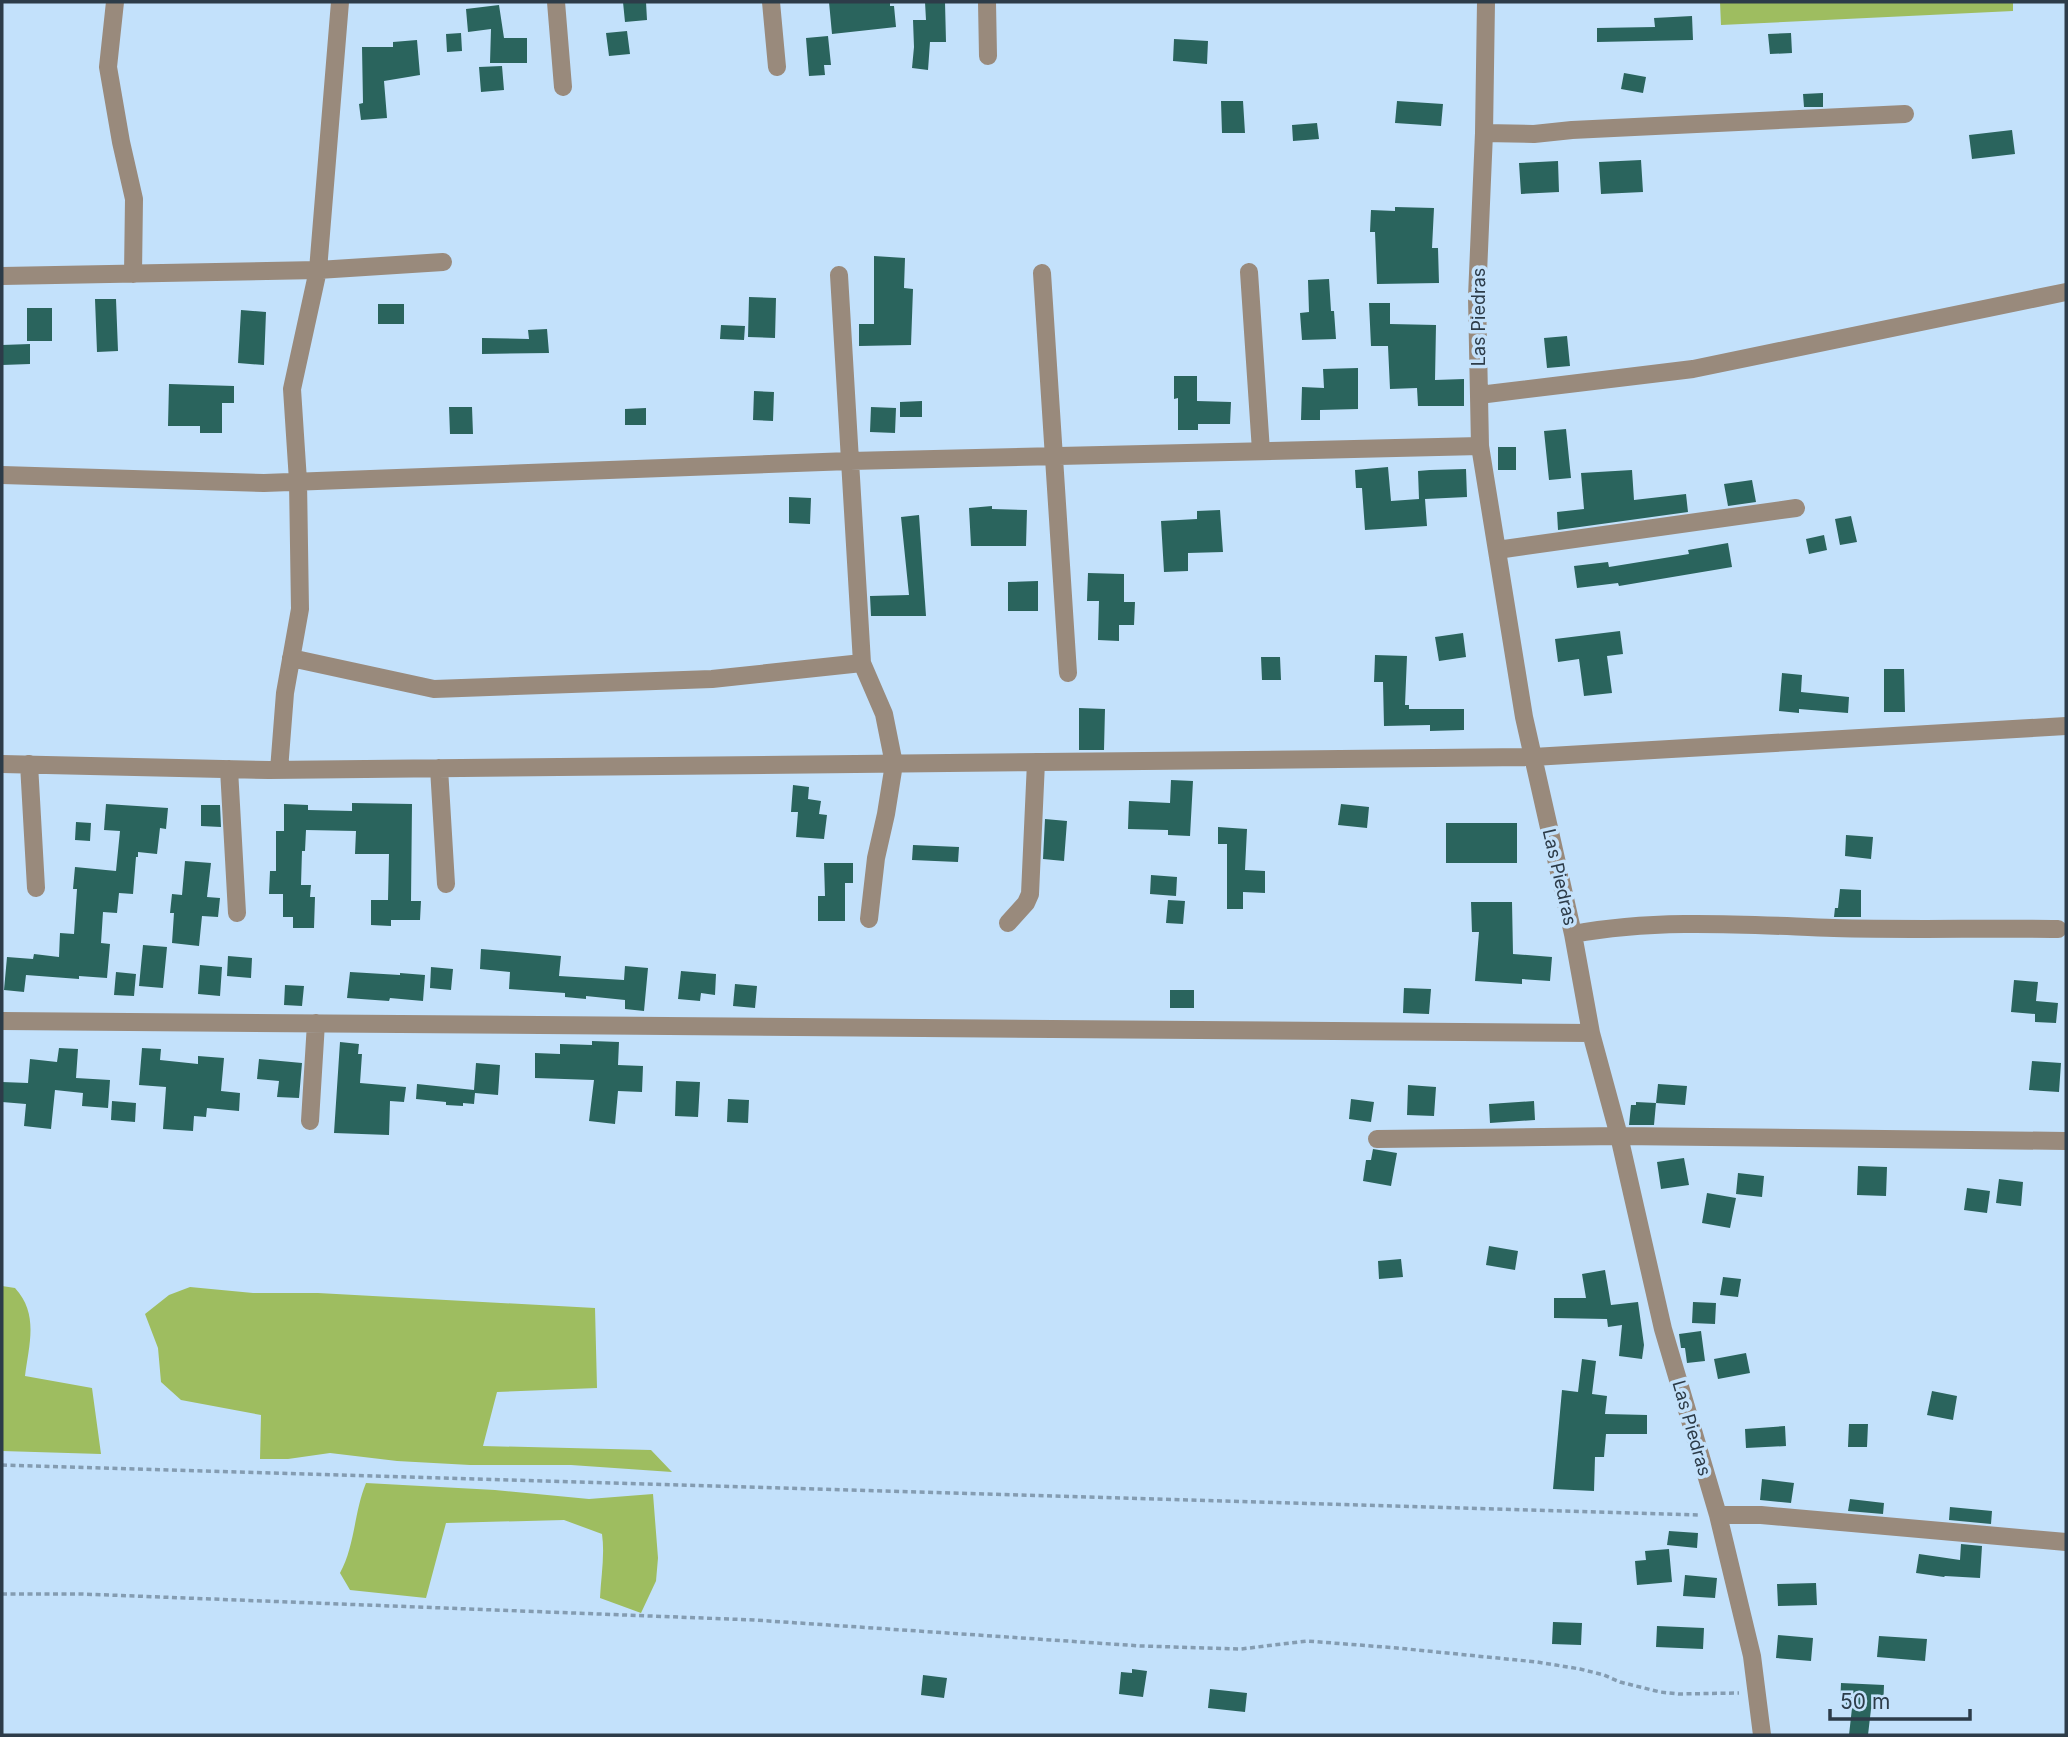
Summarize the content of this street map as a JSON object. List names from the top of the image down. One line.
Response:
{"streets":{"street":["Las Piedras"]},"scale_bar":"50 m"}
